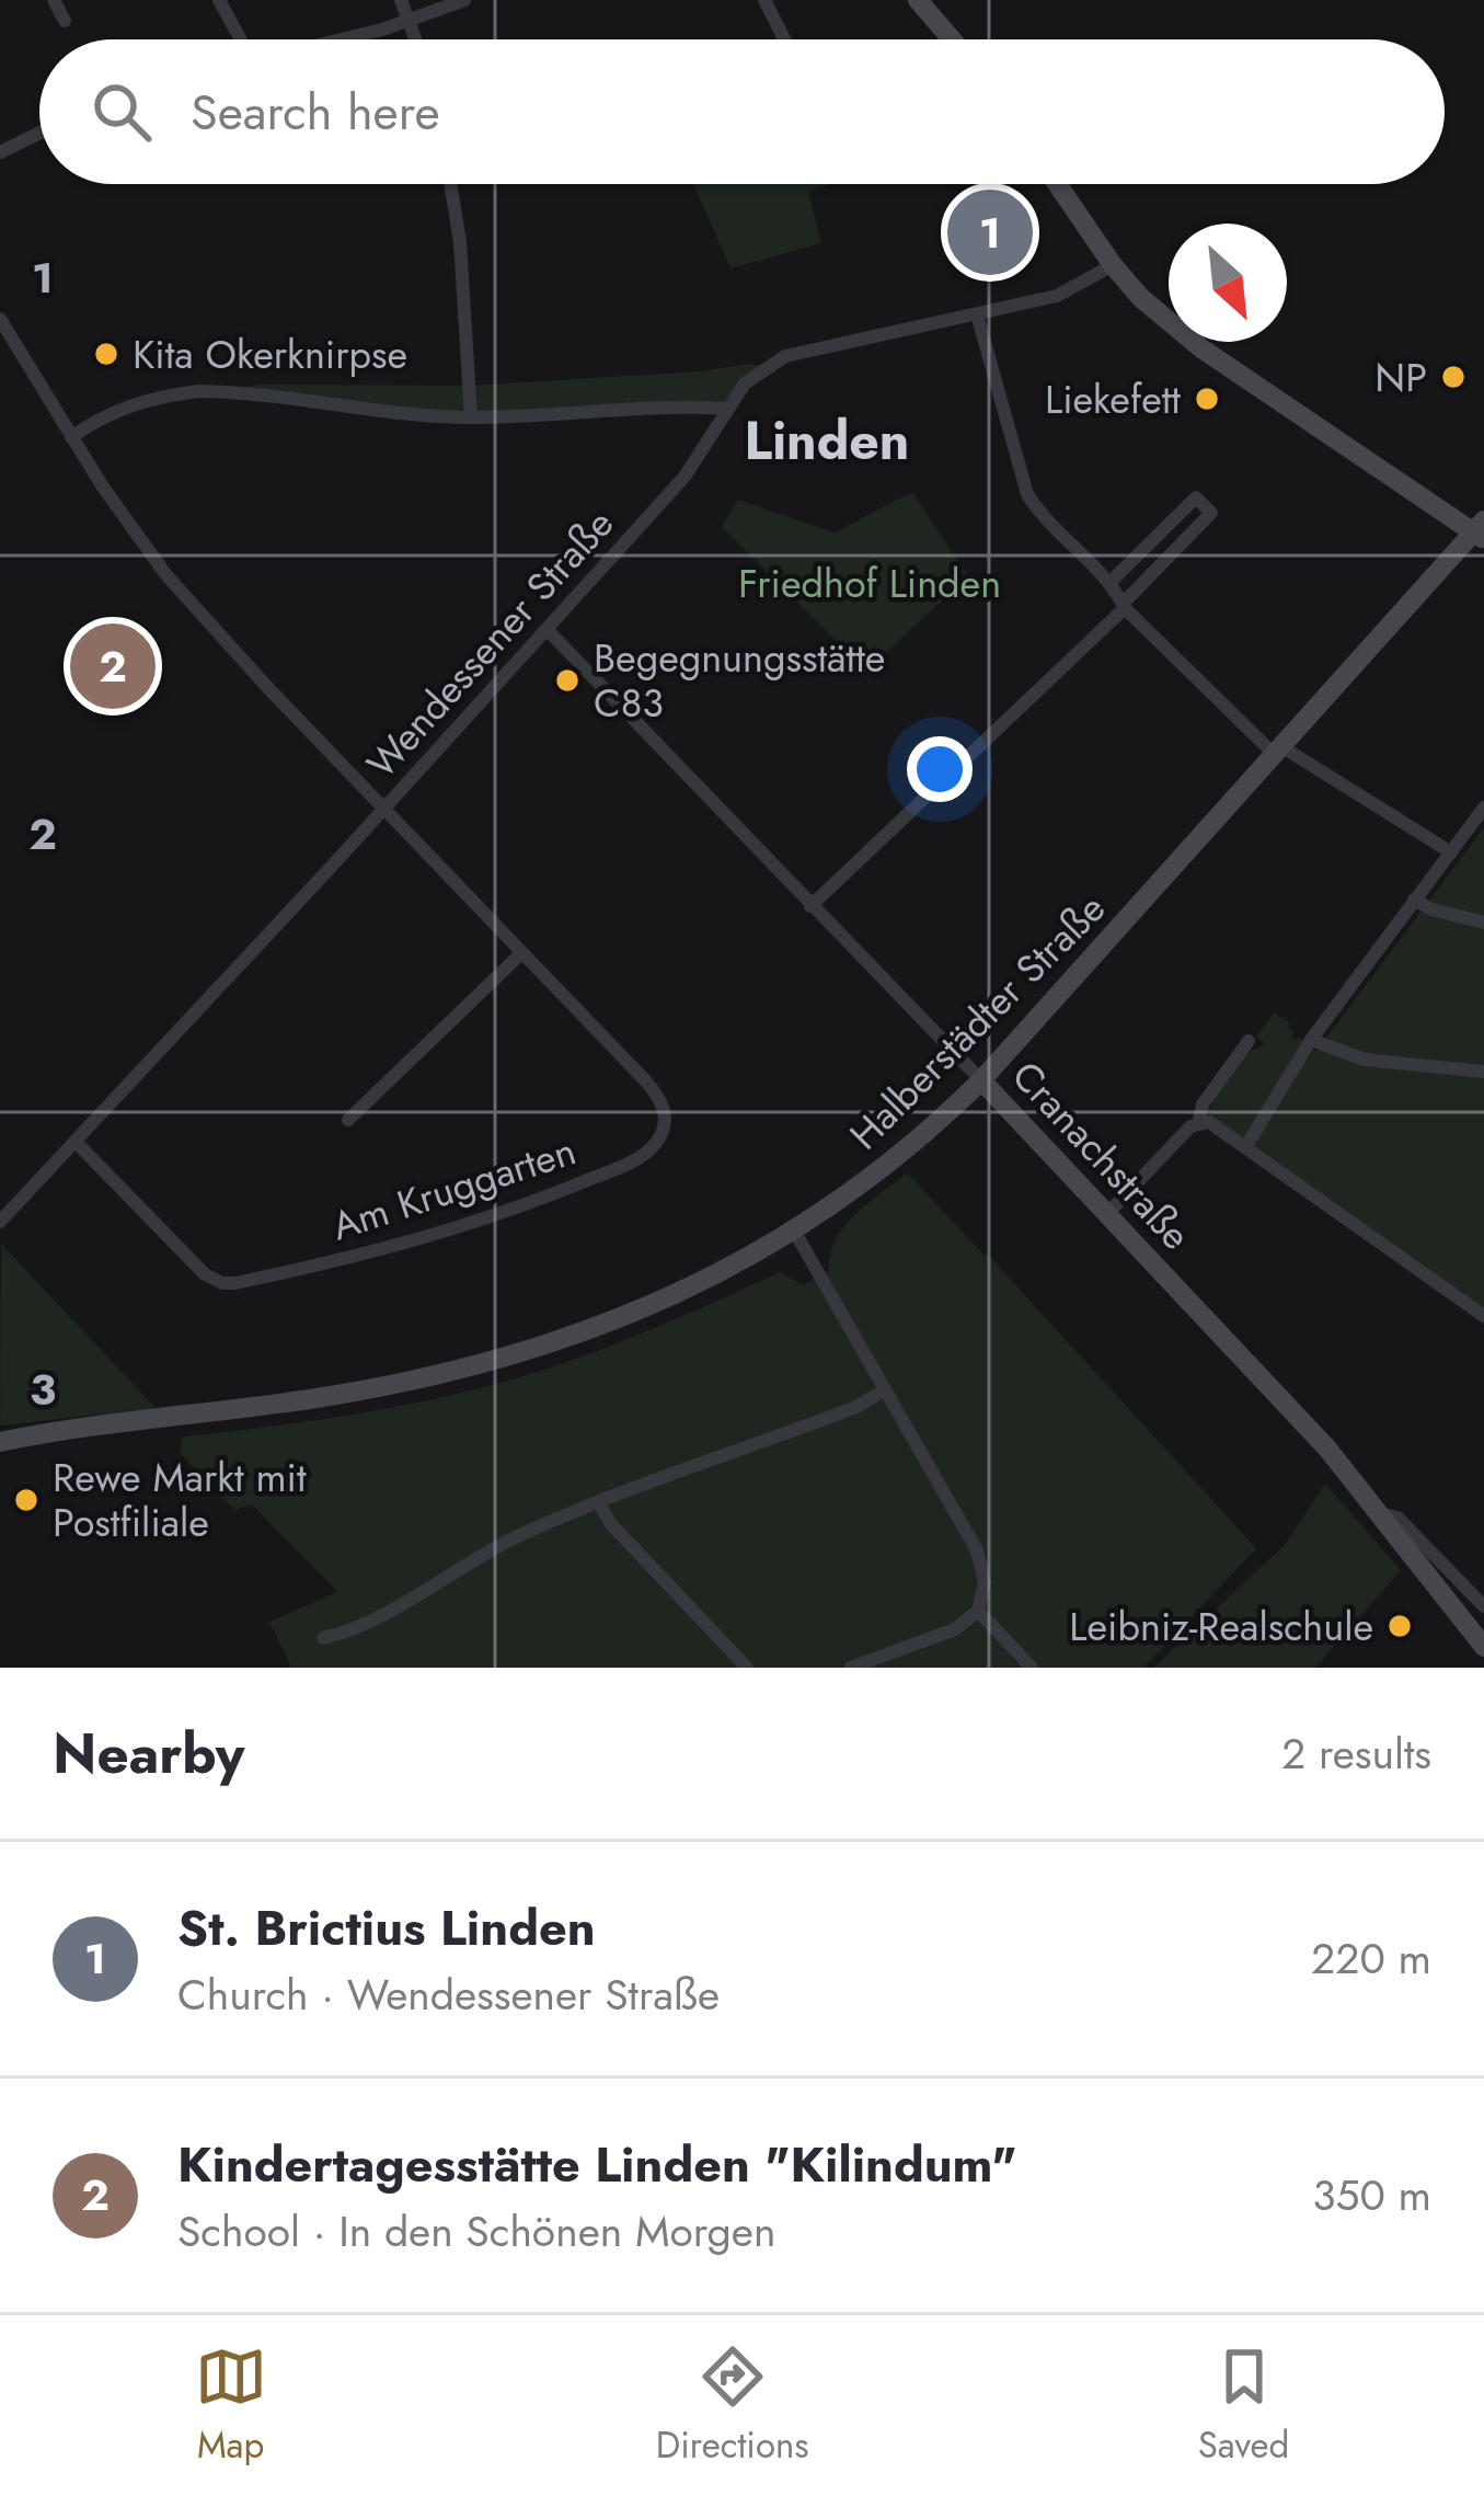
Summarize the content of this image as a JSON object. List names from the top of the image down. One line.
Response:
{"streets":{"main road":["Halberstädter Straße","Cranachstraße"],"street":["Wendessener Straße","Am Kruggarten"]},"crossings":[["Wendessener Straße","Cranachstraße"],["Wendessener Straße","Am Kruggarten"],["Halberstädter Straße","Cranachstraße"]],"districts":["Linden"],"parks":["Friedhof Linden"],"places":["Kita Okerknirpse","NP","Liekefett","Begegnungsstätte C83","Rewe Markt mit Postfiliale","Leibniz-Realschule"],"north":"bottom right","page":{"search":"Search here","pins":["1","2"],"heading":["Nearby","2 results"],"list":[{"mark":"1","name":"St. Brictius Linden","note":"Church · Wendessener Straße","value":"220 m"},{"mark":"2","name":"Kindertagesstätte Linden \"Kilindum\"","note":"School · In den Schönen Morgen","value":"350 m"}],"nav":["Map","Directions","Saved"]},"grid":{"rows":["1","2","3"]}}
